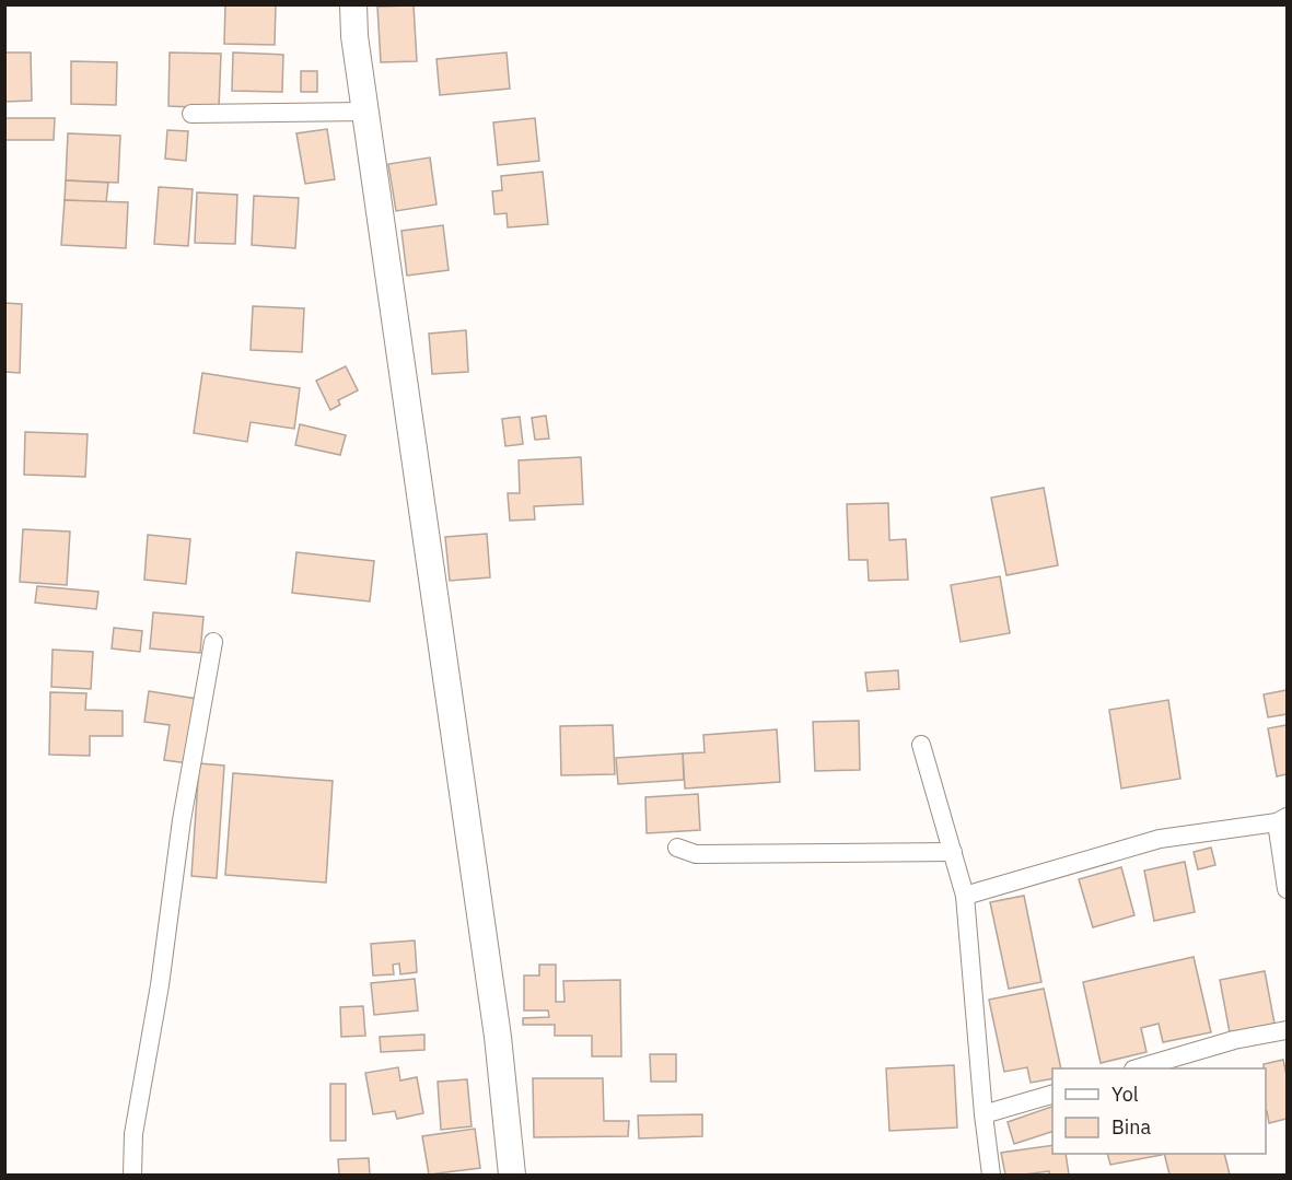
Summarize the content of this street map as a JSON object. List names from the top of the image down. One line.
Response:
{"legend":["Yol","Bina"]}
